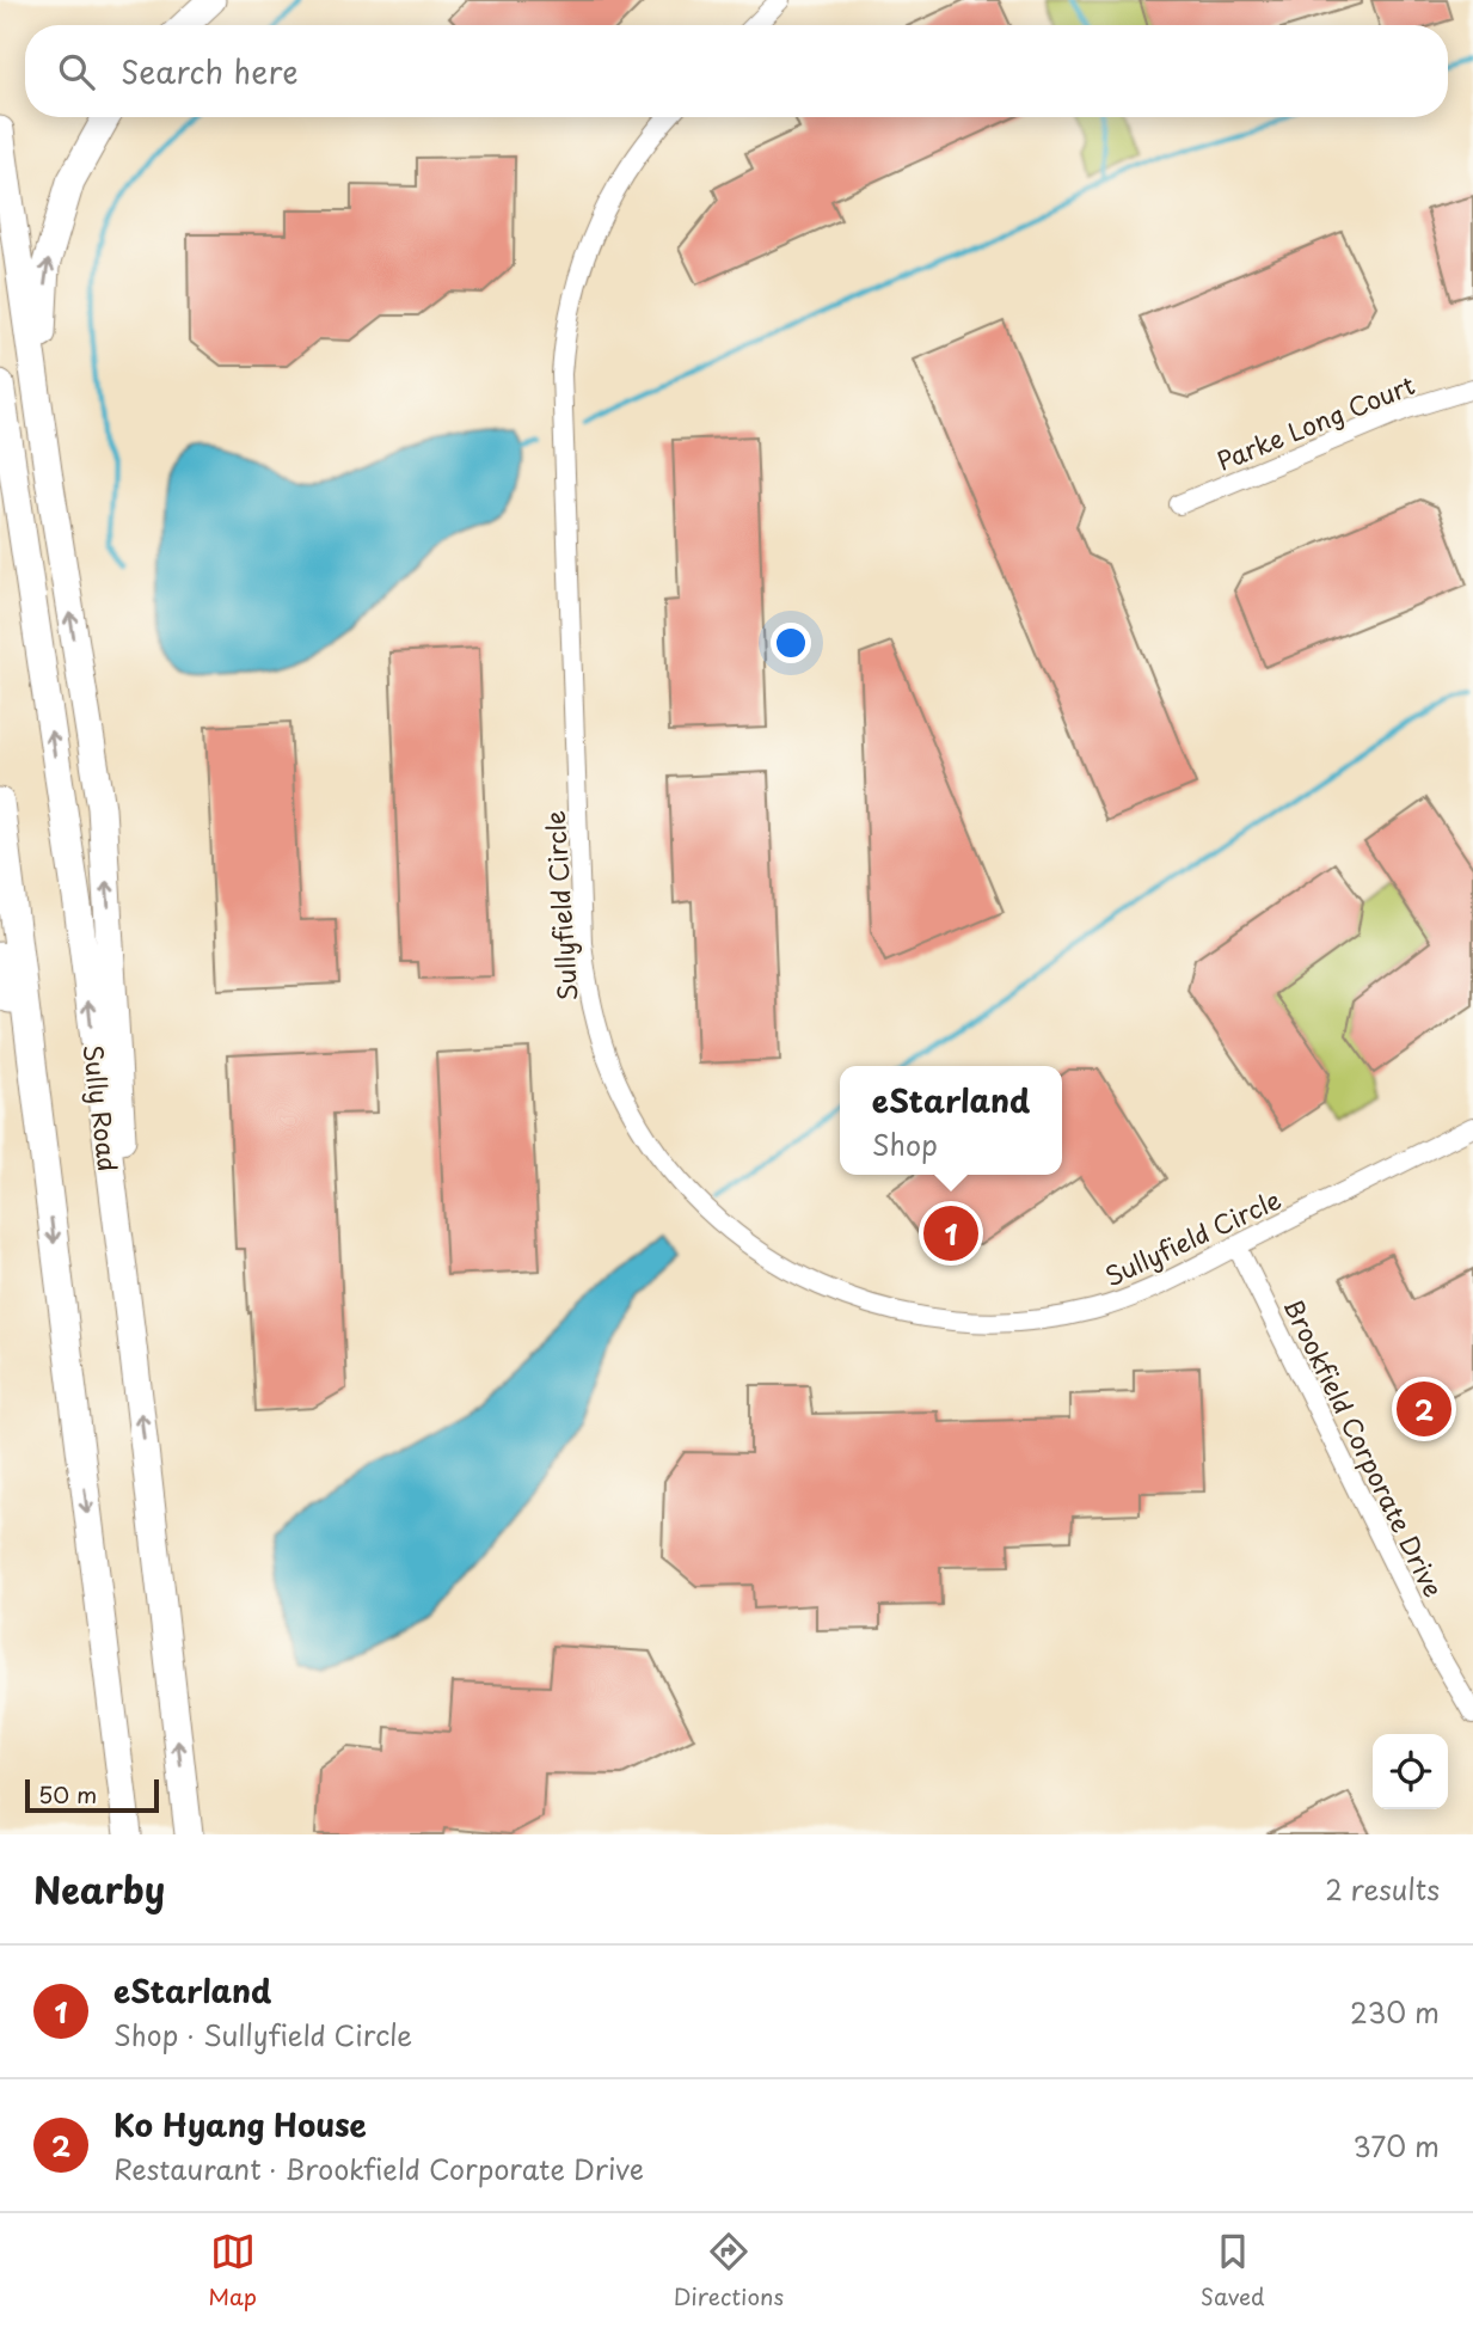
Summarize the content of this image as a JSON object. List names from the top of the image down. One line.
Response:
{"streets":{"highway":["Sully Road"],"street":["Parke Long Court","Sullyfield Circle","Brookfield Corporate Drive"]},"crossings":[["Sullyfield Circle","Brookfield Corporate Drive"]],"scale_bar":"50 m","page":{"search":"Search here","popup":["eStarland","Shop"],"pins":["1","2"],"scale":"50 m","heading":["Nearby","2 results"],"list":[{"mark":"1","name":"eStarland","note":"Shop · Sullyfield Circle","value":"230 m"},{"mark":"2","name":"Ko Hyang House","note":"Restaurant · Brookfield Corporate Drive","value":"370 m"}],"nav":["Map","Directions","Saved"]}}
